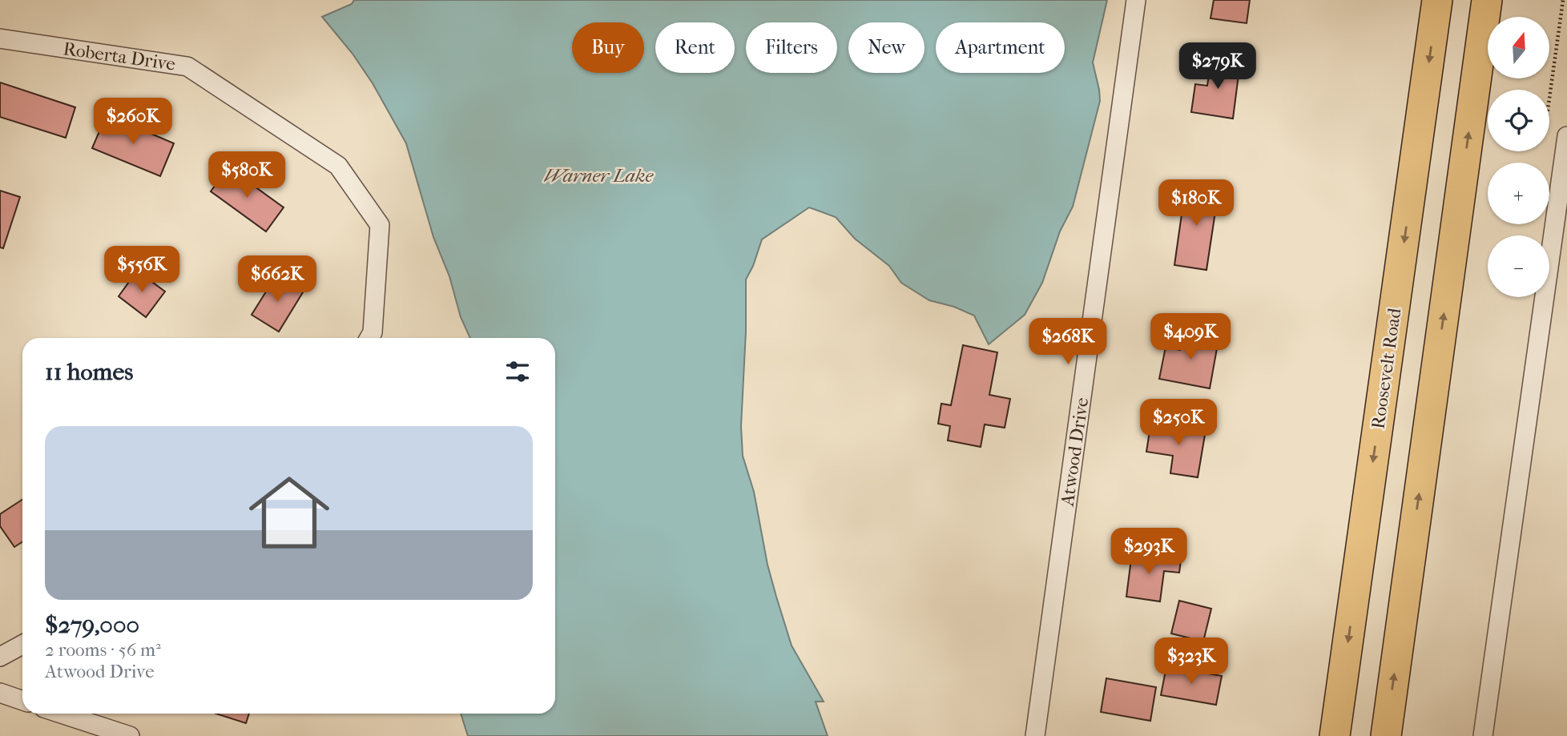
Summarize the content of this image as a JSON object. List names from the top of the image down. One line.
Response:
{"streets":{"main road":["Roosevelt Road"],"street":["Roberta Drive","Atwood Drive"]},"water":["Warner Lake"],"north":"top","page":{"map_buttons":["+","−"],"chip":["Buy","Rent","Filters","New","Apartment"],"price":["$279K","$260K","$580K","$180K","$556K","$662K","$409K","$268K","$250K","$293K","$323K"],"heading":"11 homes","list":[{"name":"$279,000","note":"2 rooms · 56 m² · Atwood Drive"}]}}
